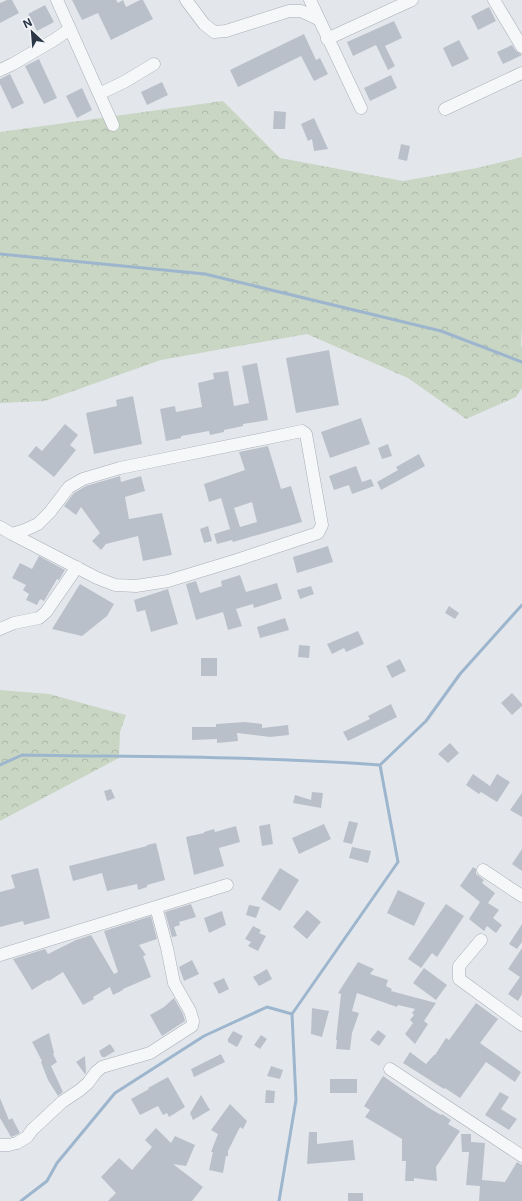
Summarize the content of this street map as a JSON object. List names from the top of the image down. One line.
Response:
{"north":"top left"}
